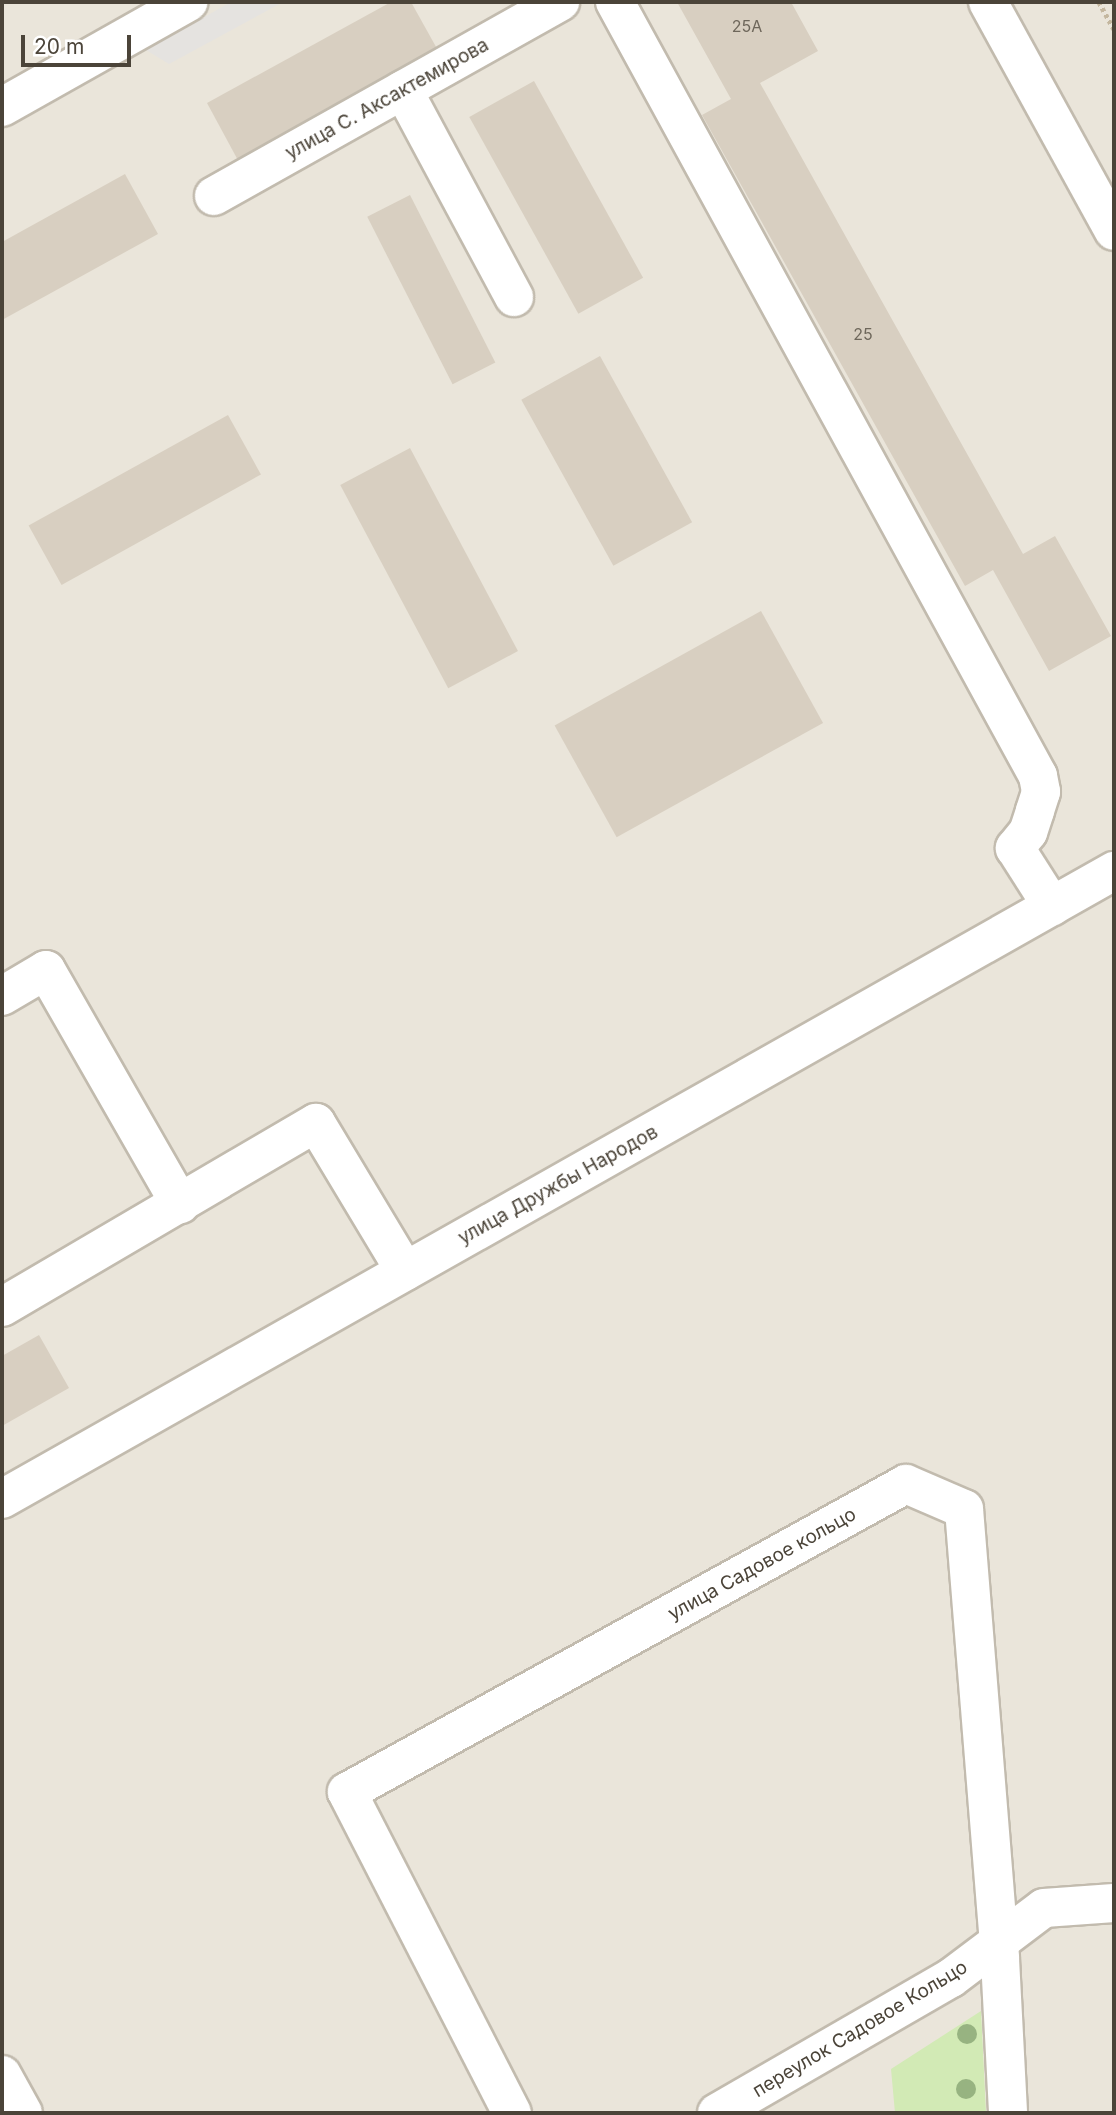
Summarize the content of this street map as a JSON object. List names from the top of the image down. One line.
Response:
{"streets":{"street":["улица С. Аксактемирова","улица Дружбы Народов","улица Садовое кольцо","переулок Садовое Кольцо"]},"crossings":[["улица Садовое кольцо","переулок Садовое Кольцо"]],"house_numbers":["25А","25"],"scale_bar":"20 m"}
